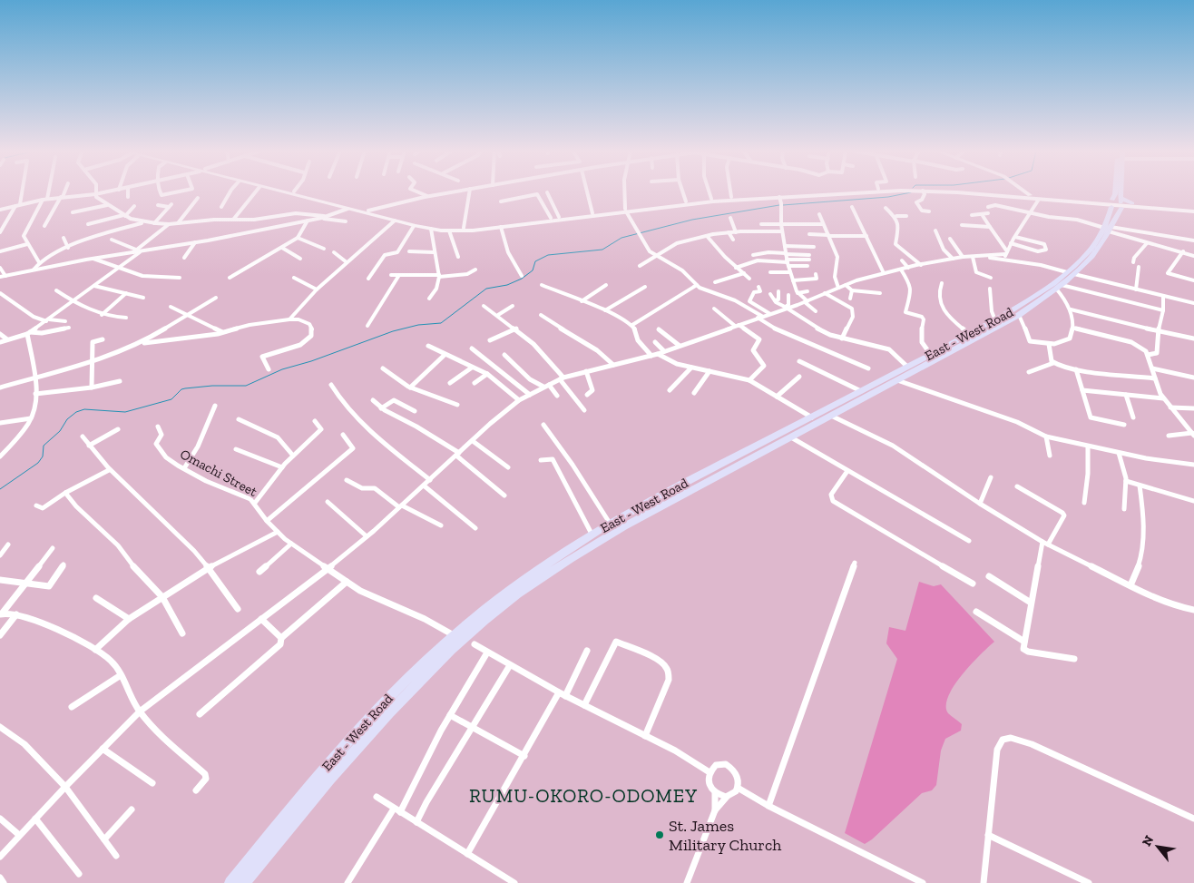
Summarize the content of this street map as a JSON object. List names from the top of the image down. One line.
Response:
{"streets":{"main road":["East - West Road"],"street":["Omachi Street"]},"crossings":[["East - West Road","Omachi Street"]],"districts":["RUMU-OKORO-ODOMEY"],"places":["St. James Military Church"],"north":"top left"}
